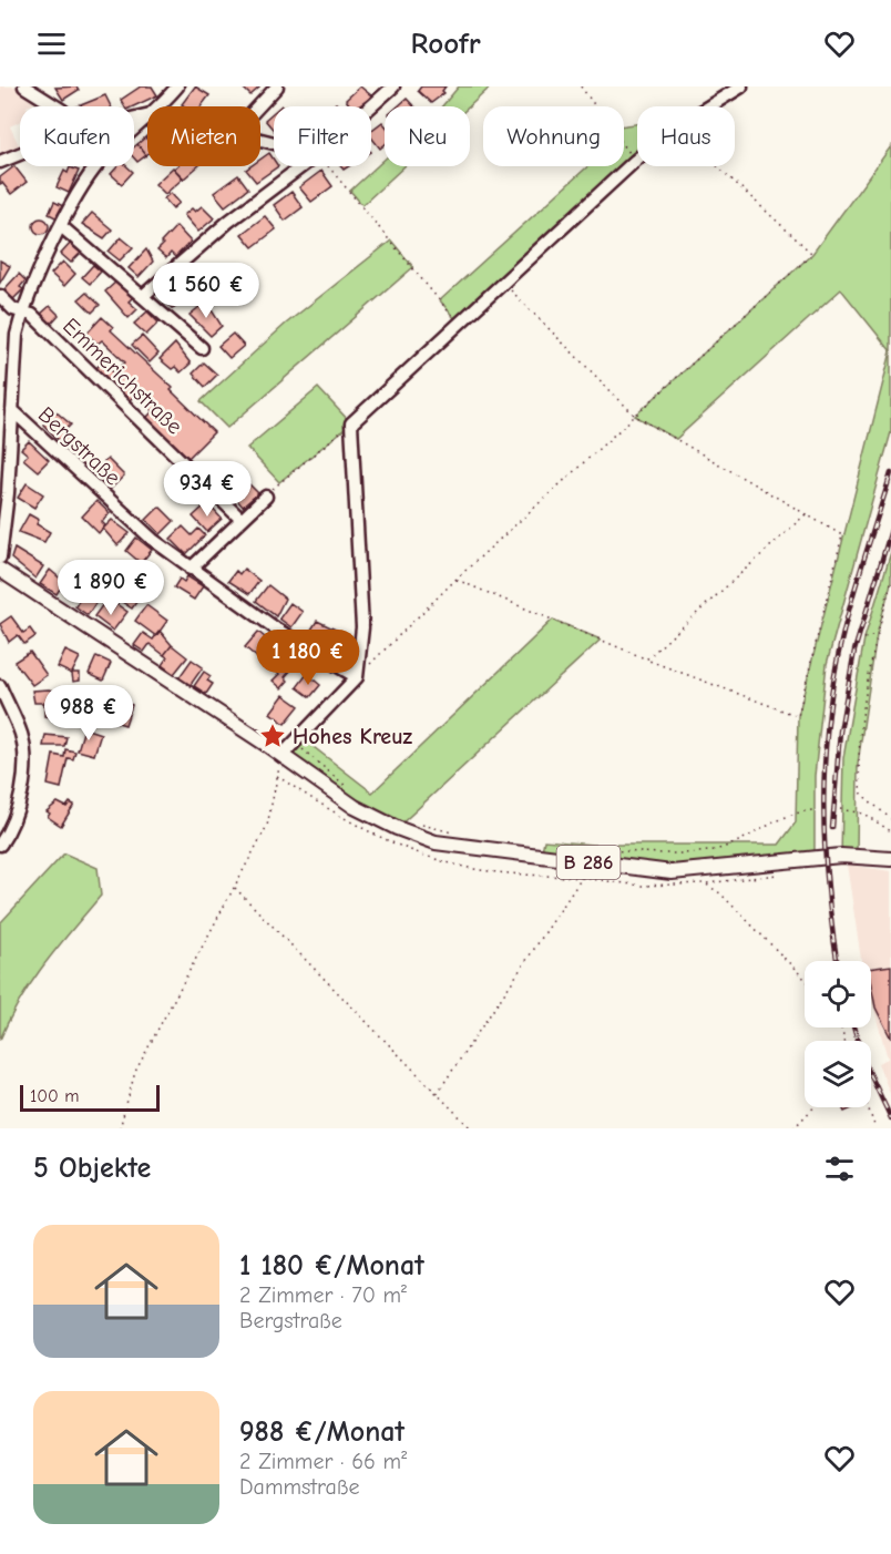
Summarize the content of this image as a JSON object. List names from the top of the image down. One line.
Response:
{"streets":{"main road":["B 286"],"street":["Emmerichstraße","Bergstraße"]},"places":{"place":["Hohes Kreuz"]},"scale_bar":"100 m","page":{"header":"Roofr","chip":["Kaufen","Mieten","Filter","Neu","Wohnung","Haus"],"price":["1 560 €","934 €","1 890 €","1 180 €","988 €"],"scale":"100 m","heading":"5 Objekte","list":[{"name":"1 180 €/Monat","note":"2 Zimmer · 70 m² · Bergstraße"},{"name":"988 €/Monat","note":"2 Zimmer · 66 m² · Dammstraße"}]}}
